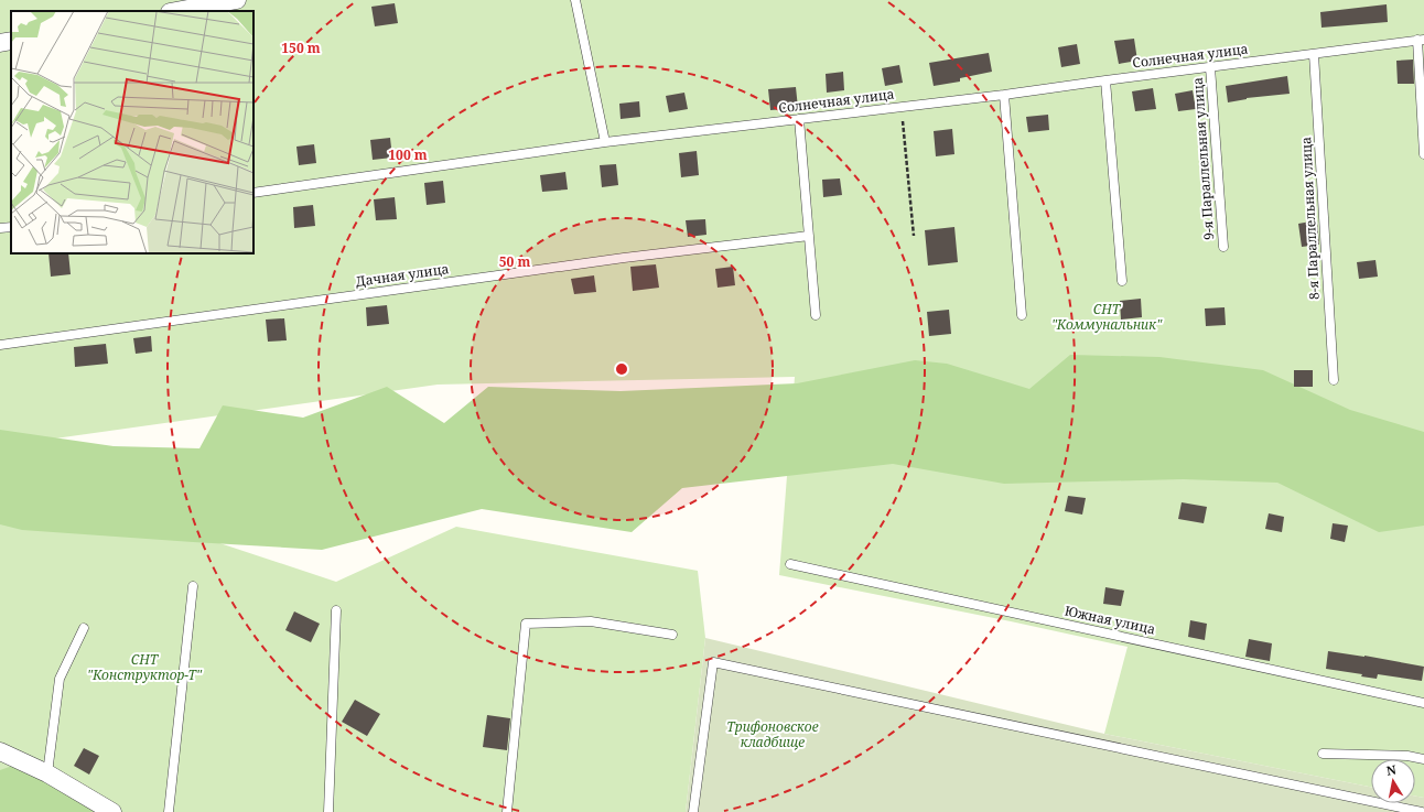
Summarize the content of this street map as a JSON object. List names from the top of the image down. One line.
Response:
{"streets":{"lane":["Солнечная улица","9-я Параллельная улица","8-я Параллельная улица","Дачная улица","Южная улица"]},"crossings":[["Солнечная улица","9-я Параллельная улица"],["Солнечная улица","8-я Параллельная улица"]],"parks":["СНТ \"Коммунальник\"","СНТ \"Конструктор-Т\"","Трифоновское кладбище"],"north":"top","rings":["150 m","100 m","50 m"]}
